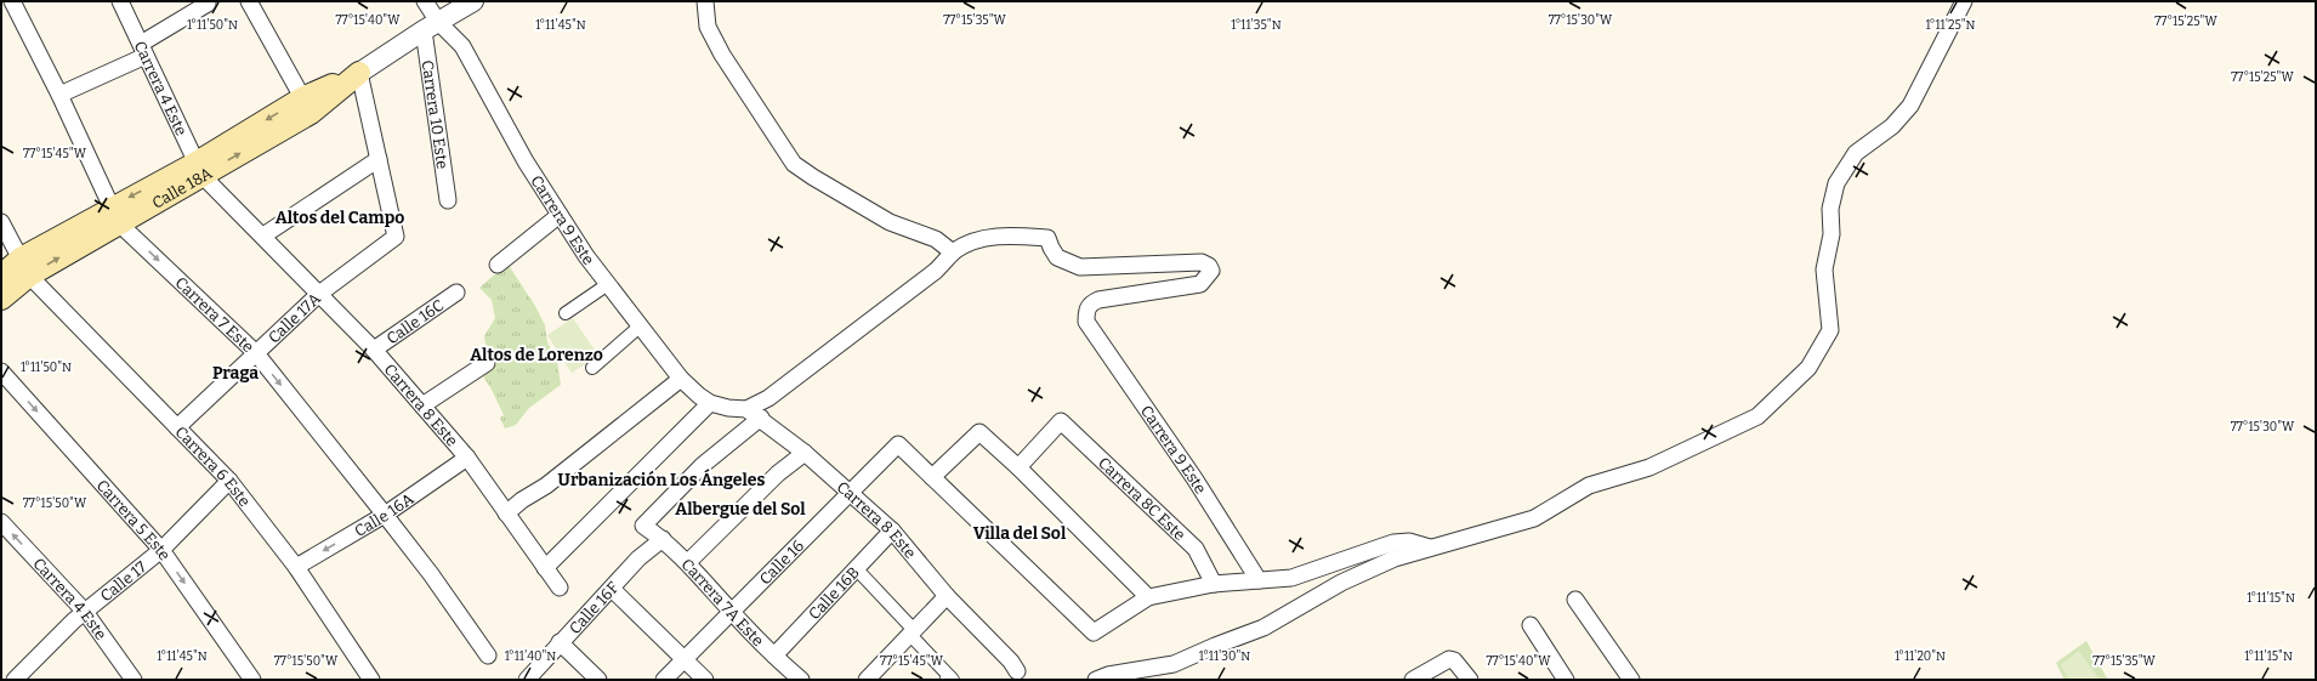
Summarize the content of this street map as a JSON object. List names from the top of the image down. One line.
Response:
{"streets":{"main road":["Calle 18A"],"street":["Carrera 4 Este","Carrera 10 Este","Carrera 9 Este","Carrera 7 Este","Calle 17A","Calle 16C","Carrera 8 Este","Carrera 6 Este","Carrera 8C Este","Calle 16A","Carrera 5 Este","Calle 16","Calle 17","Calle 16B","Carrera 7A Este","Calle 16F"]},"crossings":[["Carrera 4 Este","Calle 18A"],["Carrera 4 Este","Carrera 8 Este"],["Carrera 4 Este","Calle 17"],["Carrera 10 Este","Calle 18A"],["Carrera 10 Este","Carrera 9 Este"],["Calle 18A","Carrera 9 Este"],["Calle 18A","Carrera 7 Este"],["Calle 18A","Carrera 8 Este"],["Calle 18A","Carrera 6 Este"],["Carrera 7 Este","Calle 17A"],["Carrera 7 Este","Calle 16A"],["Calle 17A","Carrera 8 Este"],["Calle 17A","Carrera 6 Este"],["Calle 16C","Carrera 8 Este"],["Carrera 8 Este","Calle 16A"],["Carrera 8 Este","Calle 16"],["Carrera 8 Este","Calle 16B"],["Carrera 8 Este","Carrera 7A Este"],["Carrera 6 Este","Calle 16A"],["Carrera 6 Este","Calle 17"],["Carrera 5 Este","Calle 17"],["Calle 16","Carrera 7A Este"],["Calle 16B","Carrera 7A Este"],["Carrera 7A Este","Calle 16F"]],"one_way":["Carrera 7 Este","Calle 16A","Carrera 5 Este"],"districts":["Altos del Campo","Altos de Lorenzo","Praga","Urbanización Los Ángeles","Albergue del Sol","Villa del Sol"],"coordinates":["77°15'40\"W","77°15'35\"W","77°15'30\"W","77°15'25\"W","1°11'50\"N","1°11'45\"N","1°11'35\"N","1°11'25\"N","77°15'45\"W","77°15'50\"W","1°11'15\"N","1°11'40\"N","1°11'30\"N","1°11'20\"N"]}
